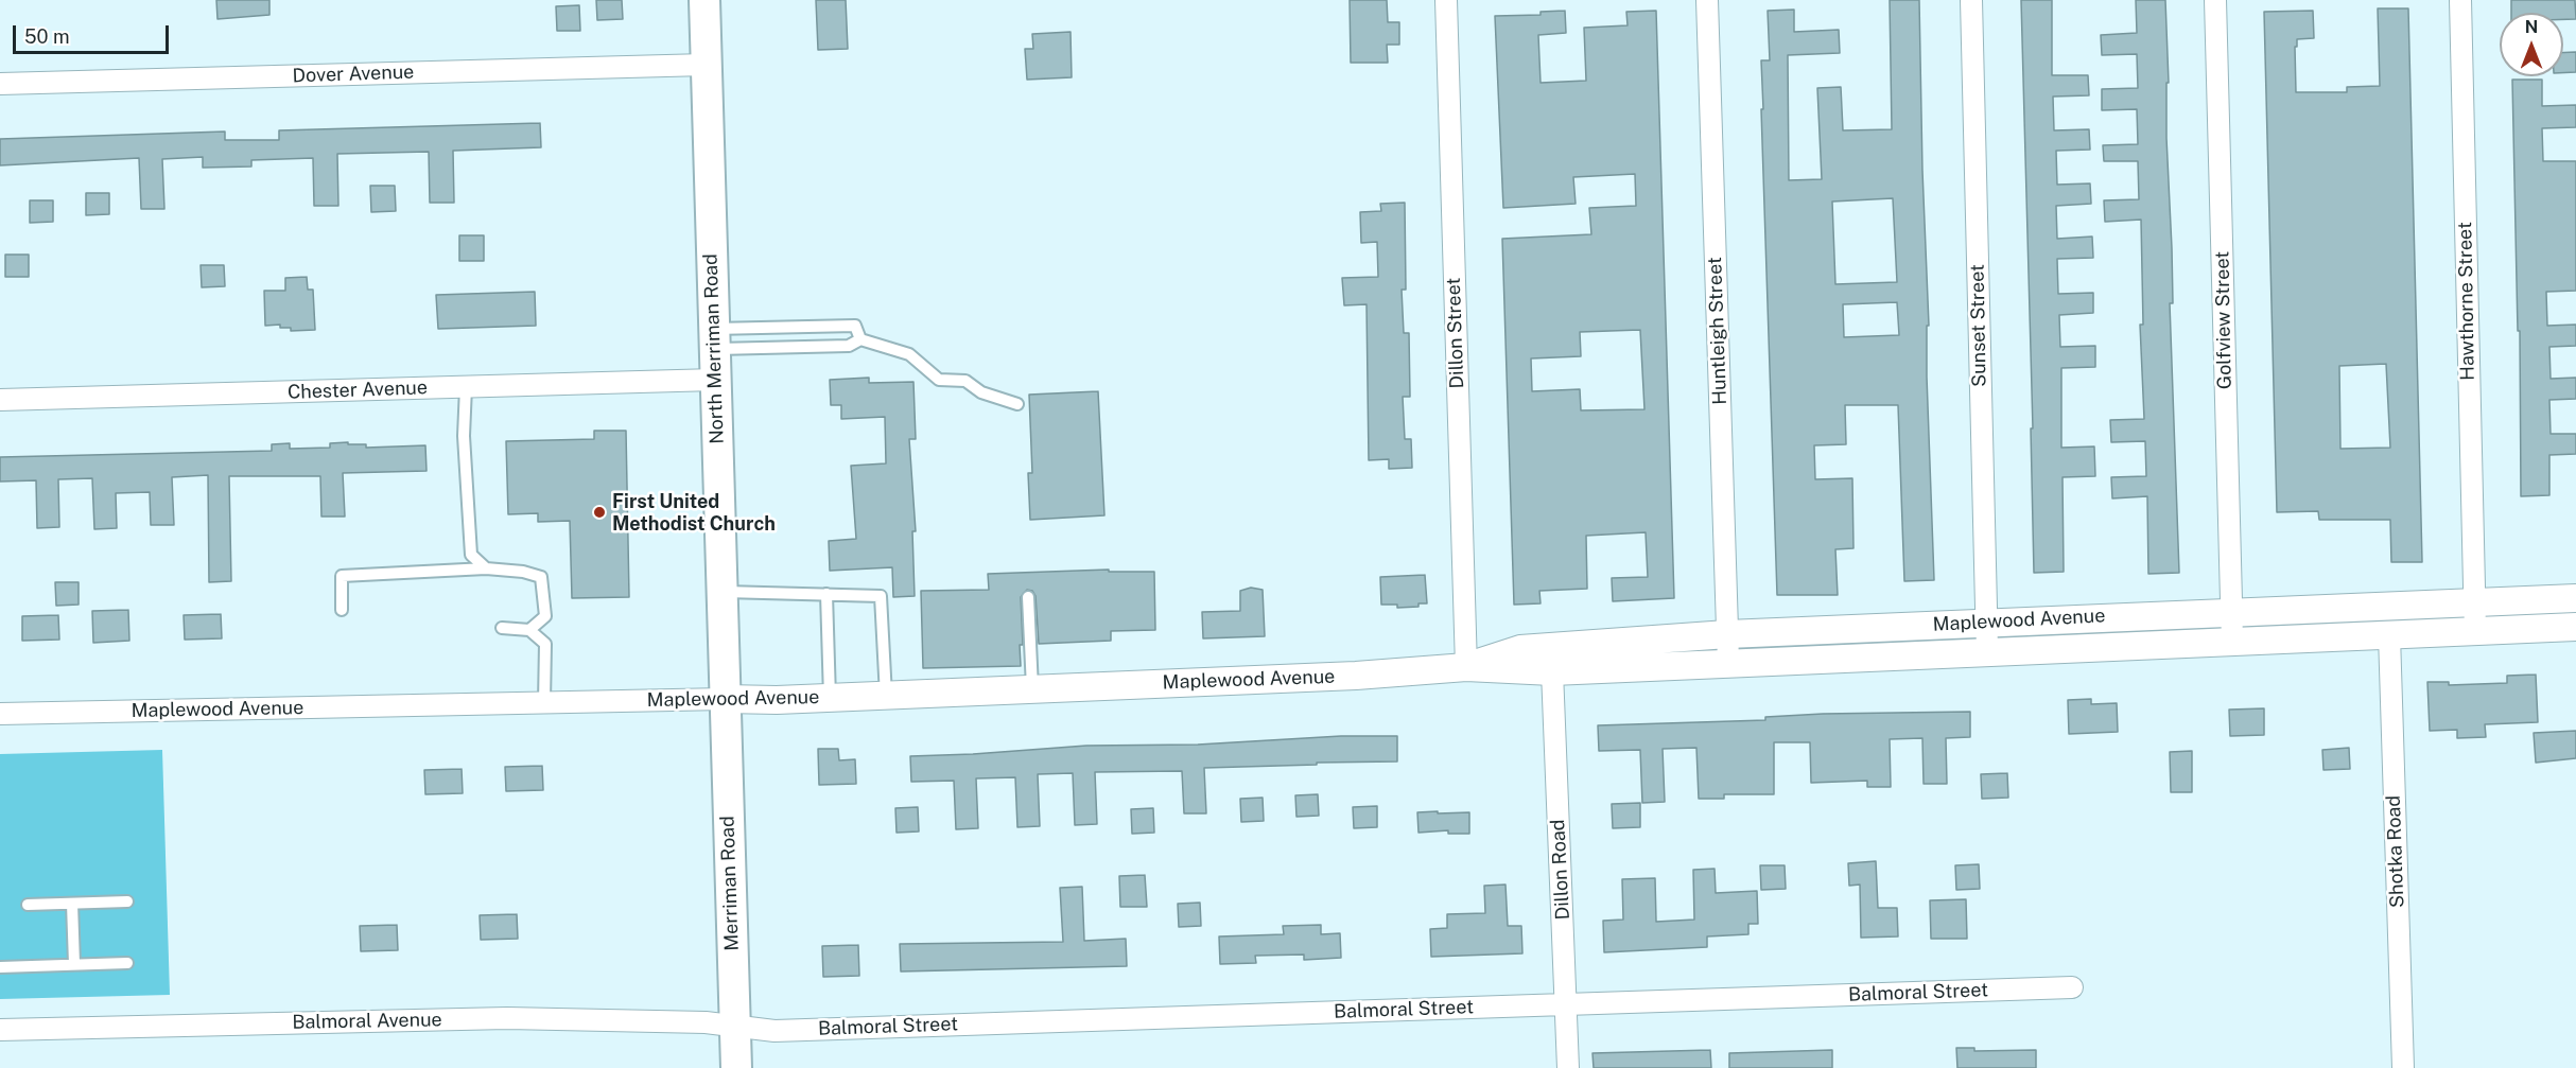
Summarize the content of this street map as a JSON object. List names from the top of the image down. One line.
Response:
{"streets":{"main road":["North Merriman Road","Merriman Road"],"street":["Dover Avenue","Hawthorne Street","Golfview Street","Sunset Street","Huntleigh Street","Dillon Street","Chester Avenue","Maplewood Avenue","Shotka Road","Dillon Road","Balmoral Street","Balmoral Avenue"]},"crossings":[["Dover Avenue","North Merriman Road"],["Hawthorne Street","Maplewood Avenue"],["Golfview Street","Maplewood Avenue"],["Sunset Street","Maplewood Avenue"],["Huntleigh Street","Maplewood Avenue"],["Dillon Street","Maplewood Avenue"],["North Merriman Road","Chester Avenue"],["North Merriman Road","Maplewood Avenue"],["North Merriman Road","Merriman Road"],["Maplewood Avenue","Shotka Road"],["Maplewood Avenue","Dillon Road"],["Maplewood Avenue","Merriman Road"],["Dillon Road","Balmoral Street"],["Merriman Road","Balmoral Street"],["Merriman Road","Balmoral Avenue"],["Balmoral Street","Balmoral Avenue"]],"places":["First United Methodist Church"],"scale_bar":"50 m","north":"top"}
